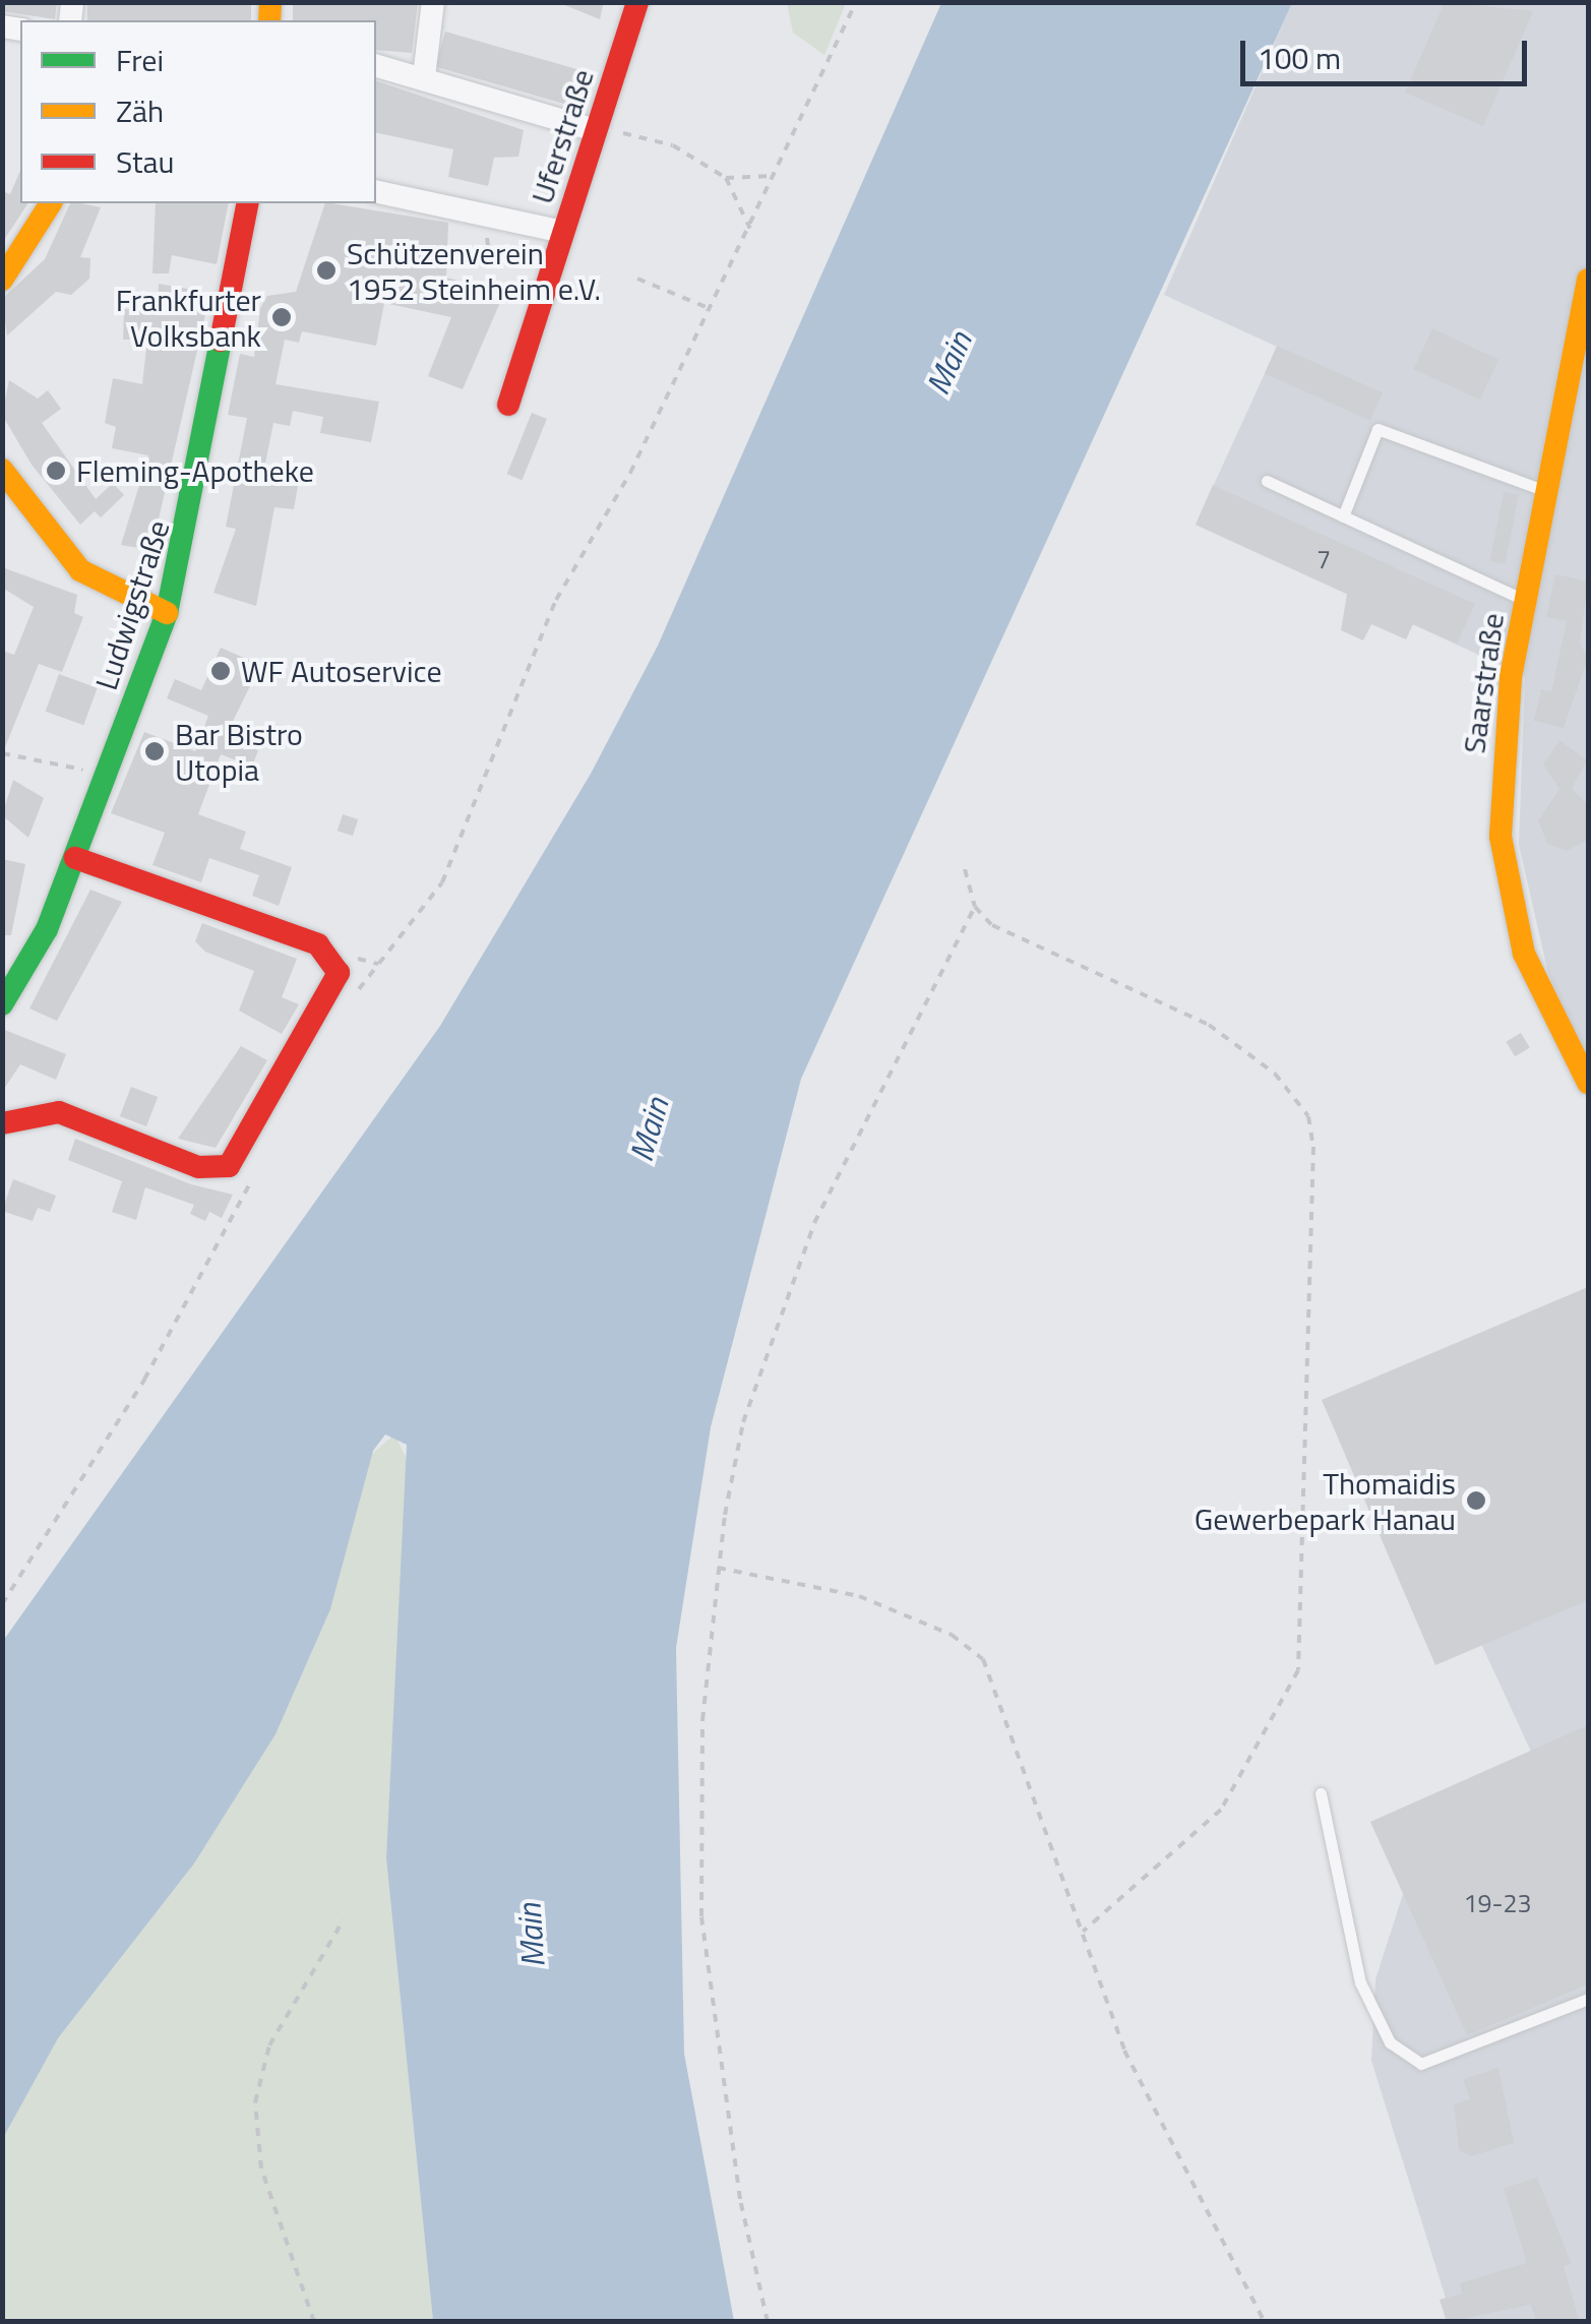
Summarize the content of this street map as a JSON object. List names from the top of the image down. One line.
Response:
{"streets":{"street":["Uferstraße","Ludwigstraße","Saarstraße"]},"water":["Main"],"places":["Schützenverein 1952 Steinheim e.V.","Frankfurter Volksbank","Fleming-Apotheke","WF Autoservice","Bar Bistro Utopia","Thomaidis Gewerbepark Hanau"],"house_numbers":["7","19-23"],"legend":["Frei","Zäh","Stau"],"scale_bar":"100 m"}
